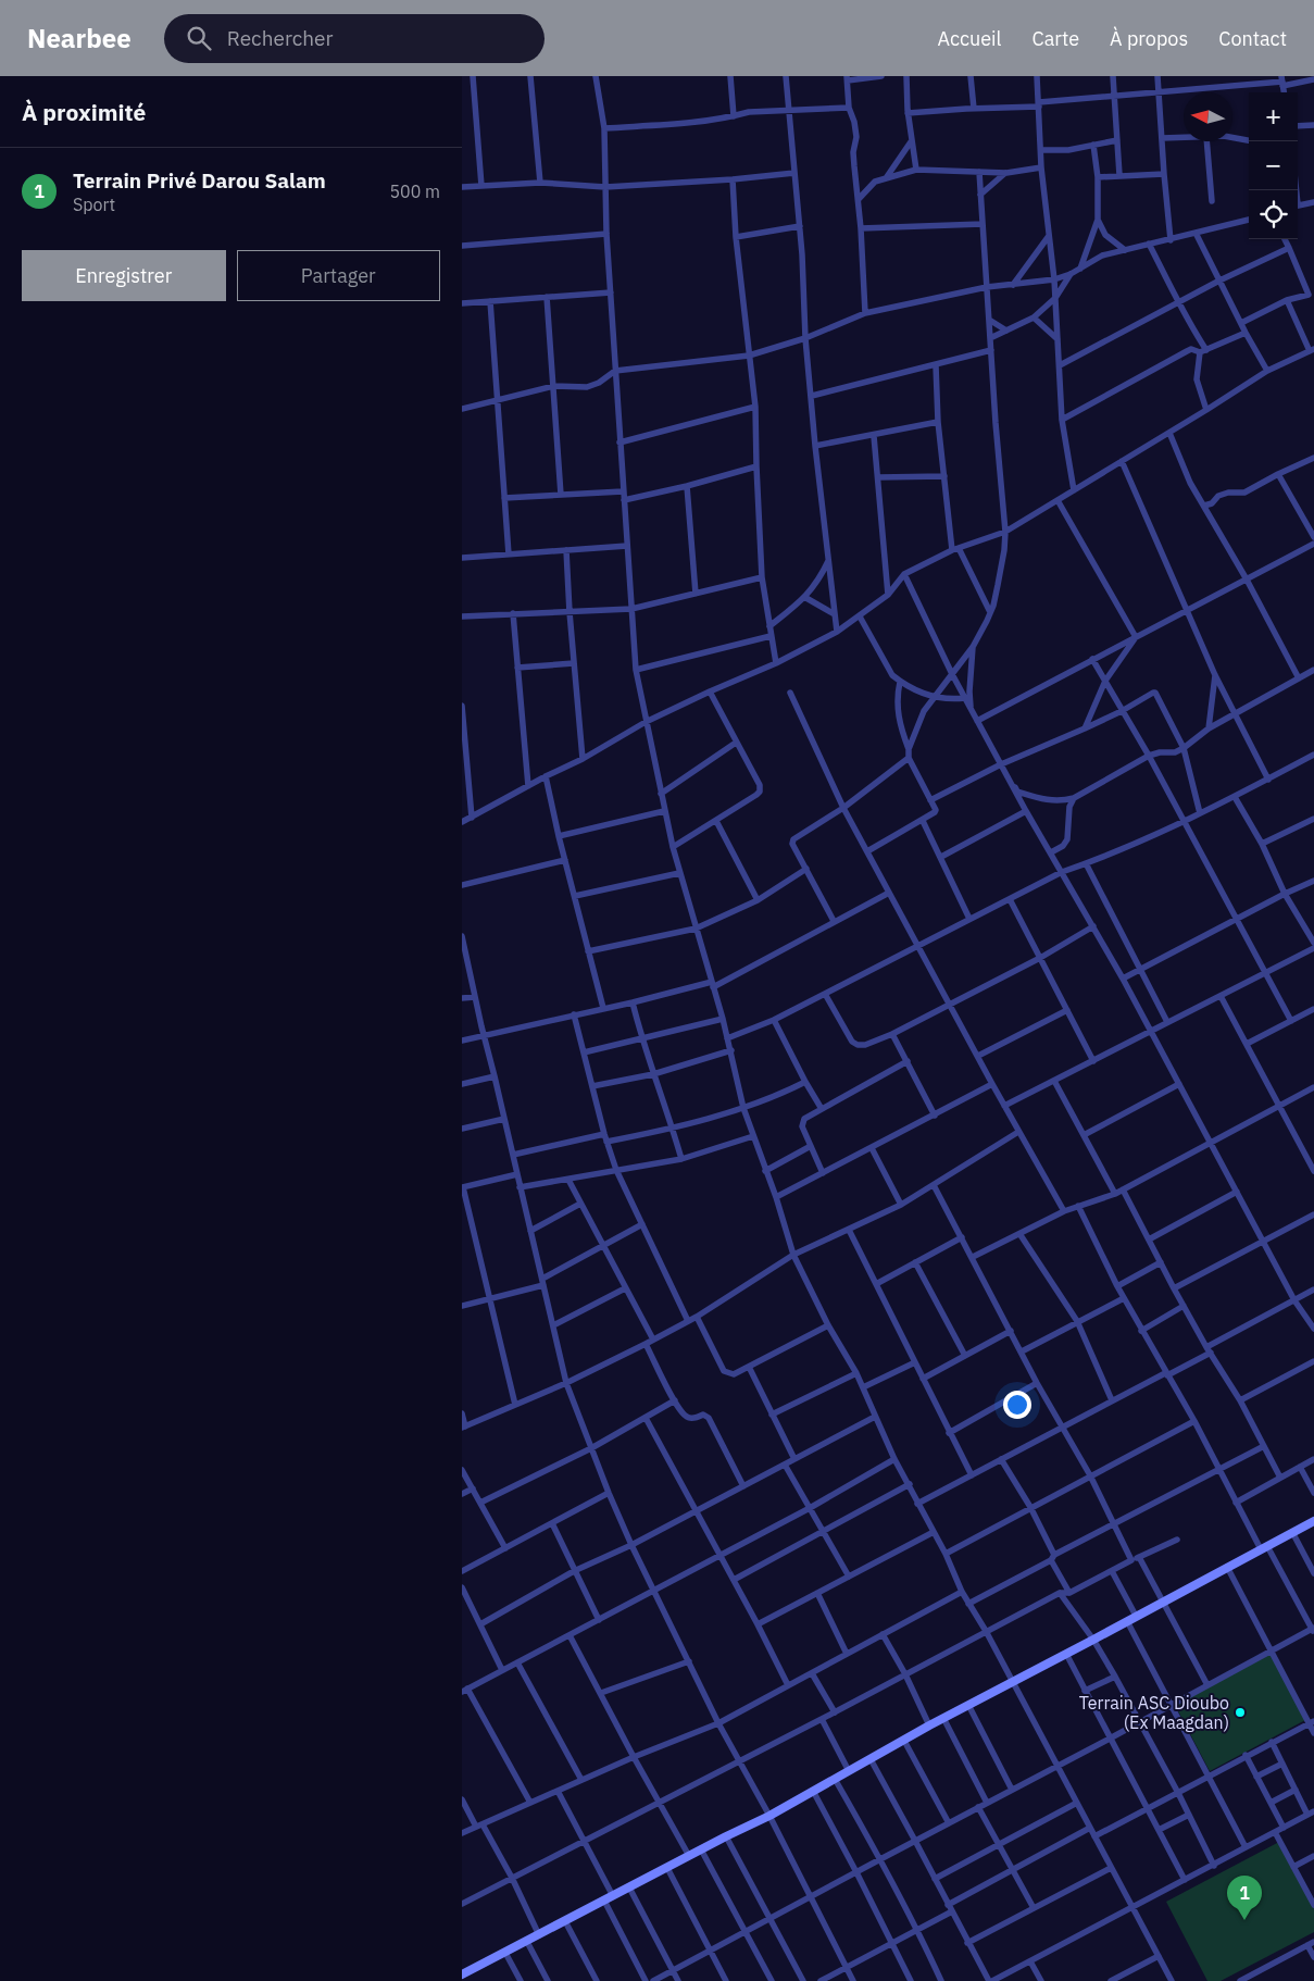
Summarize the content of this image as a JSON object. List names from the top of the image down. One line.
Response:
{"places":["Terrain ASC Dioubo (Ex Maagdan)"],"north":"left","page":{"header":"Nearbee","search":"Rechercher","nav":["Accueil","Carte","À propos","Contact"],"heading":"À proximité","map_buttons":["+","−"],"list":[{"mark":"1","name":"Terrain Privé Darou Salam","note":"Sport","value":"500 m"}],"buttons":["Enregistrer","Partager"],"pins":"1"}}
